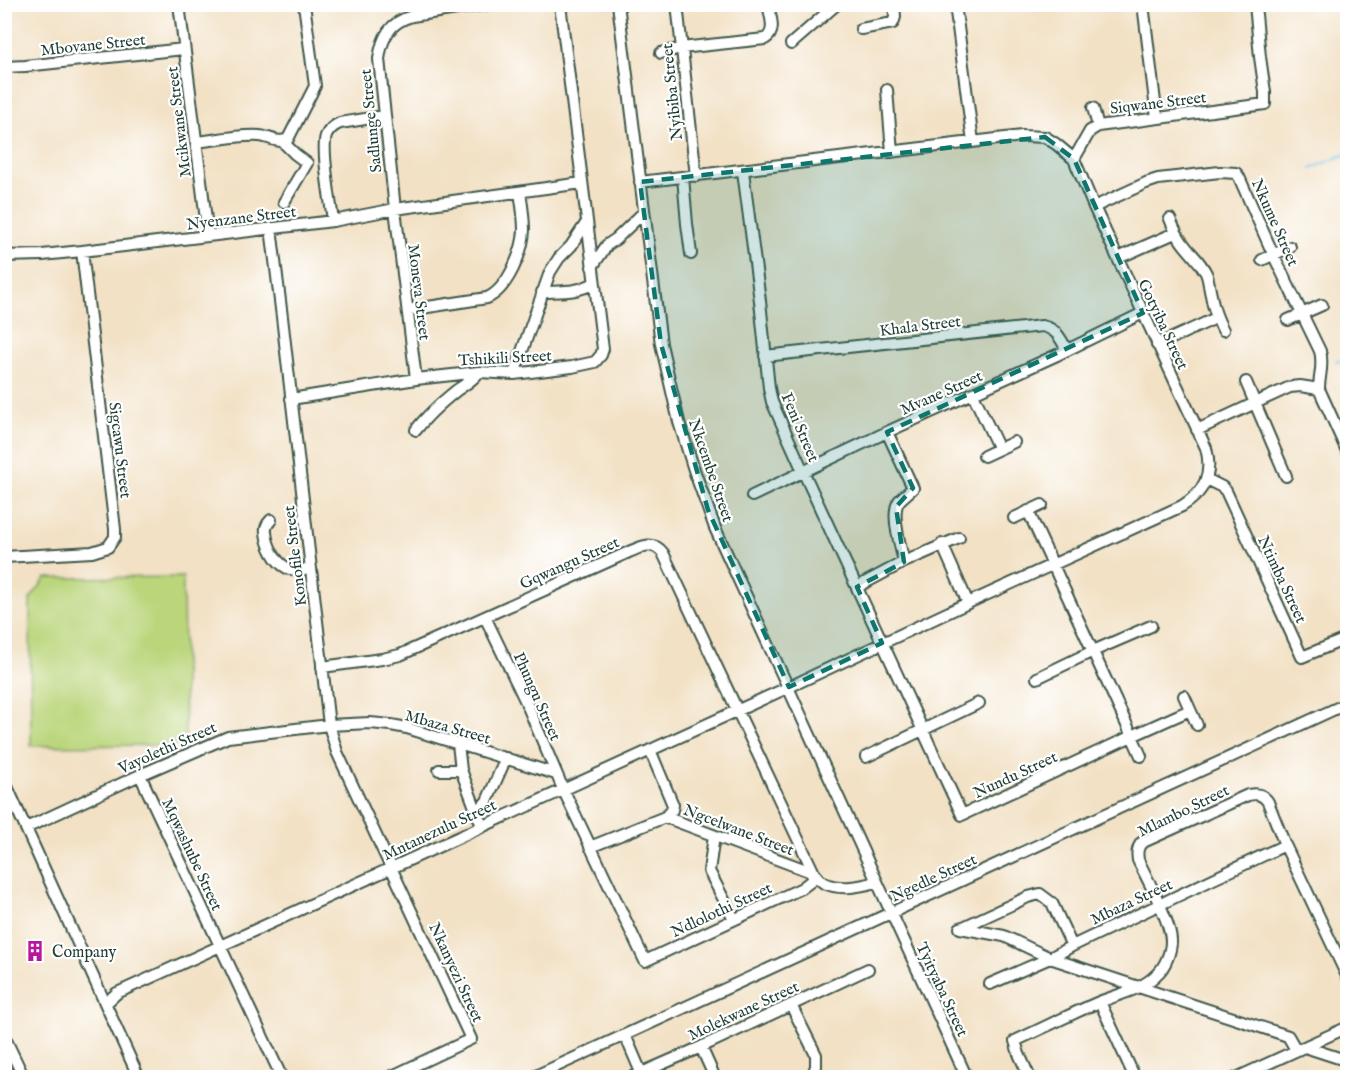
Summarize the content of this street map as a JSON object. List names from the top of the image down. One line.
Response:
{"streets":{"street":["Mbovane Street","Nyibiba Street","Siqwane Street","Sadlunge Street","Mcikwane Street","Nyenzane Street","Nkume Street","Moneva Street","Gotyiba Street","Khala Street","Tshikili Street","Mvane Street","Feni Street","Sigcawu Street","Nkcembe Street","Konofile Street","Gqwangu Street","Ntimba Street","Phungu Street","Mbaza Street","Vayolethi Street","Nundu Street","Mlambo Street","Mntanezulu Street","Ngcelwane Street","Mqwashube Street","Ngedle Street","Ndlolothi Street","Nkanyezi Street","Tyityaba Street","Molekwane Street"]},"crossings":[["Mbovane Street","Mcikwane Street"],["Nyibiba Street","Gotyiba Street"],["Siqwane Street","Gotyiba Street"],["Sadlunge Street","Nyenzane Street"],["Sadlunge Street","Moneva Street"],["Mcikwane Street","Nyenzane Street"],["Nyenzane Street","Moneva Street"],["Nyenzane Street","Tshikili Street"],["Nyenzane Street","Sigcawu Street"],["Nyenzane Street","Konofile Street"],["Nkume Street","Gotyiba Street"],["Moneva Street","Tshikili Street"],["Gotyiba Street","Mvane Street"],["Gotyiba Street","Feni Street"],["Gotyiba Street","Nkcembe Street"],["Gotyiba Street","Ntimba Street"],["Khala Street","Mvane Street"],["Khala Street","Feni Street"],["Tshikili Street","Konofile Street"],["Mvane Street","Feni Street"],["Feni Street","Nundu Street"],["Nkcembe Street","Mntanezulu Street"],["Nkcembe Street","Ngcelwane Street"],["Nkcembe Street","Ngedle Street"],["Nkcembe Street","Tyityaba Street"],["Konofile Street","Gqwangu Street"],["Konofile Street","Mbaza Street"],["Konofile Street","Vayolethi Street"],["Konofile Street","Mntanezulu Street"],["Konofile Street","Nkanyezi Street"],["Gqwangu Street","Phungu Street"],["Gqwangu Street","Mntanezulu Street"],["Phungu Street","Mbaza Street"],["Phungu Street","Mntanezulu Street"],["Phungu Street","Ndlolothi Street"],["Mbaza Street","Vayolethi Street"],["Mbaza Street","Mlambo Street"],["Vayolethi Street","Mqwashube Street"],["Mntanezulu Street","Mqwashube Street"],["Mntanezulu Street","Ndlolothi Street"],["Mntanezulu Street","Nkanyezi Street"],["Ngcelwane Street","Ndlolothi Street"],["Ngedle Street","Tyityaba Street"]],"places":{"building":["Company"]}}
